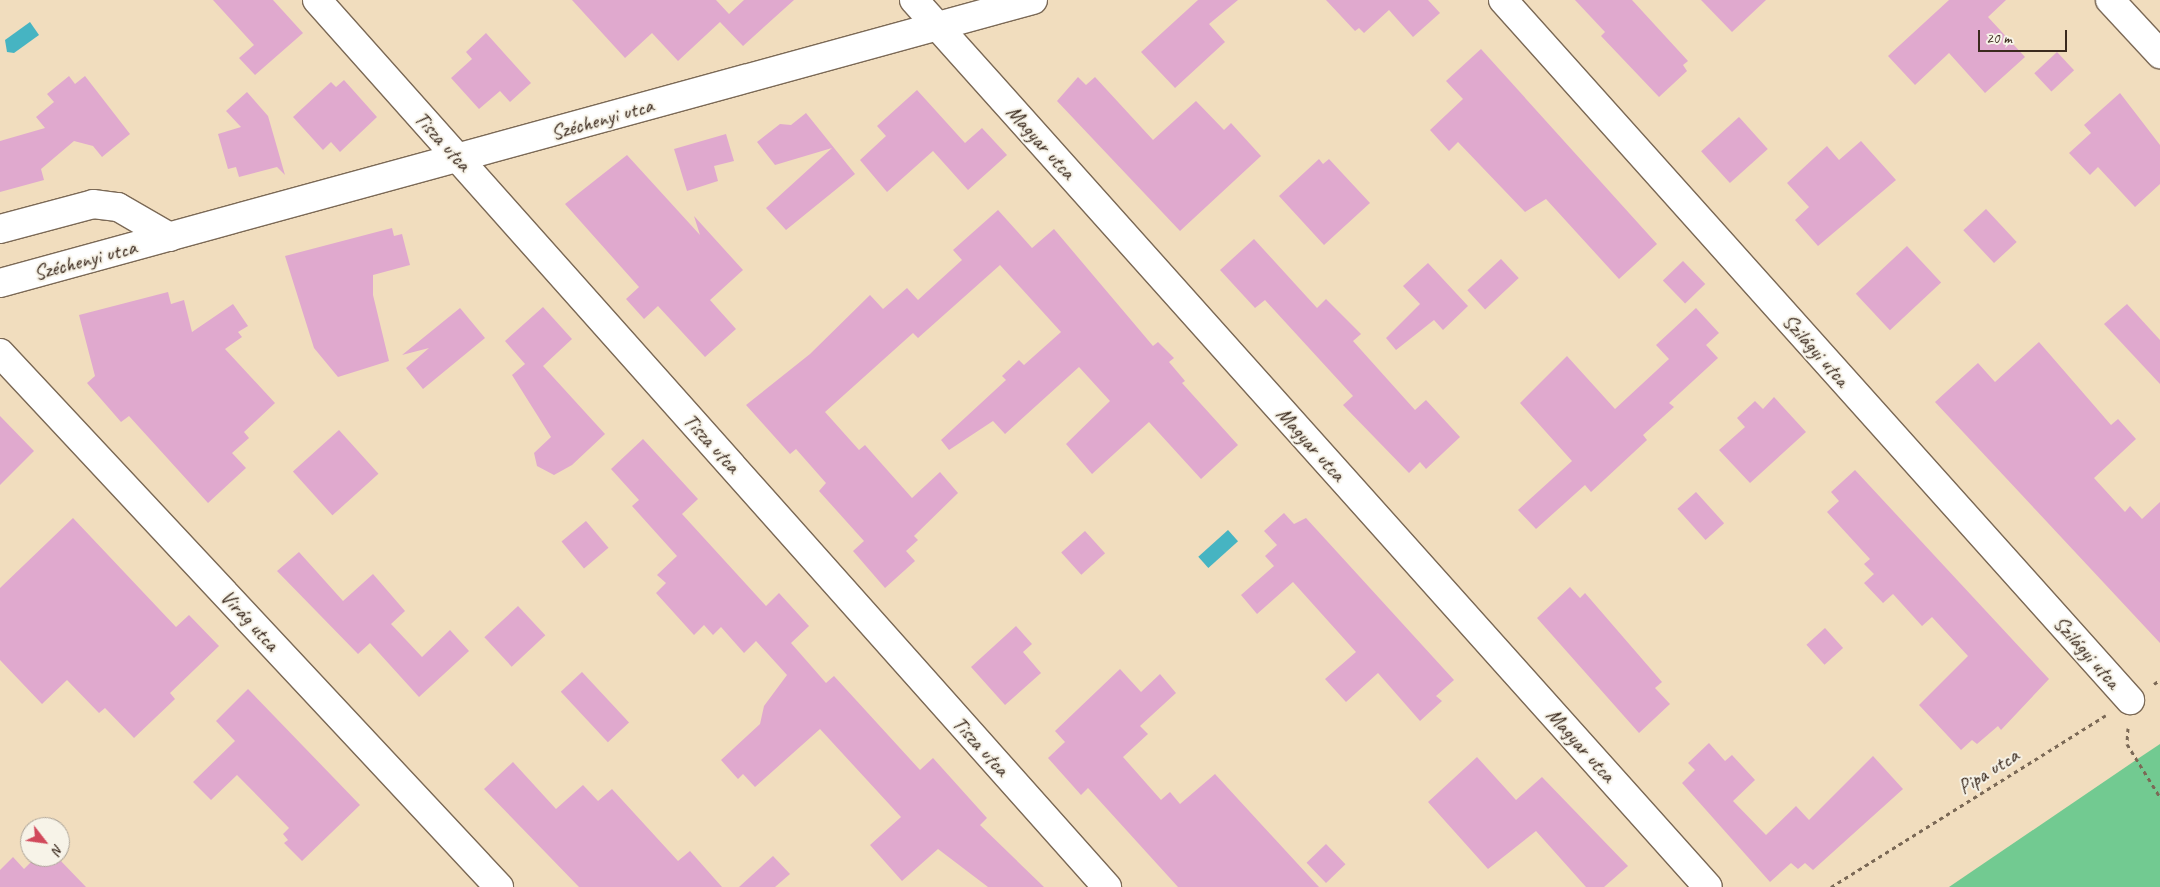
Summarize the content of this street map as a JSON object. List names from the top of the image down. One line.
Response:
{"streets":{"street":["Széchenyi utca","Tisza utca","Magyar utca","Szilágyi utca","Virág utca"],"path":["Pipa utca"]},"crossings":[["Széchenyi utca","Tisza utca"],["Széchenyi utca","Magyar utca"],["Szilágyi utca","Pipa utca"]],"scale_bar":"20 m","north":"bottom right"}
